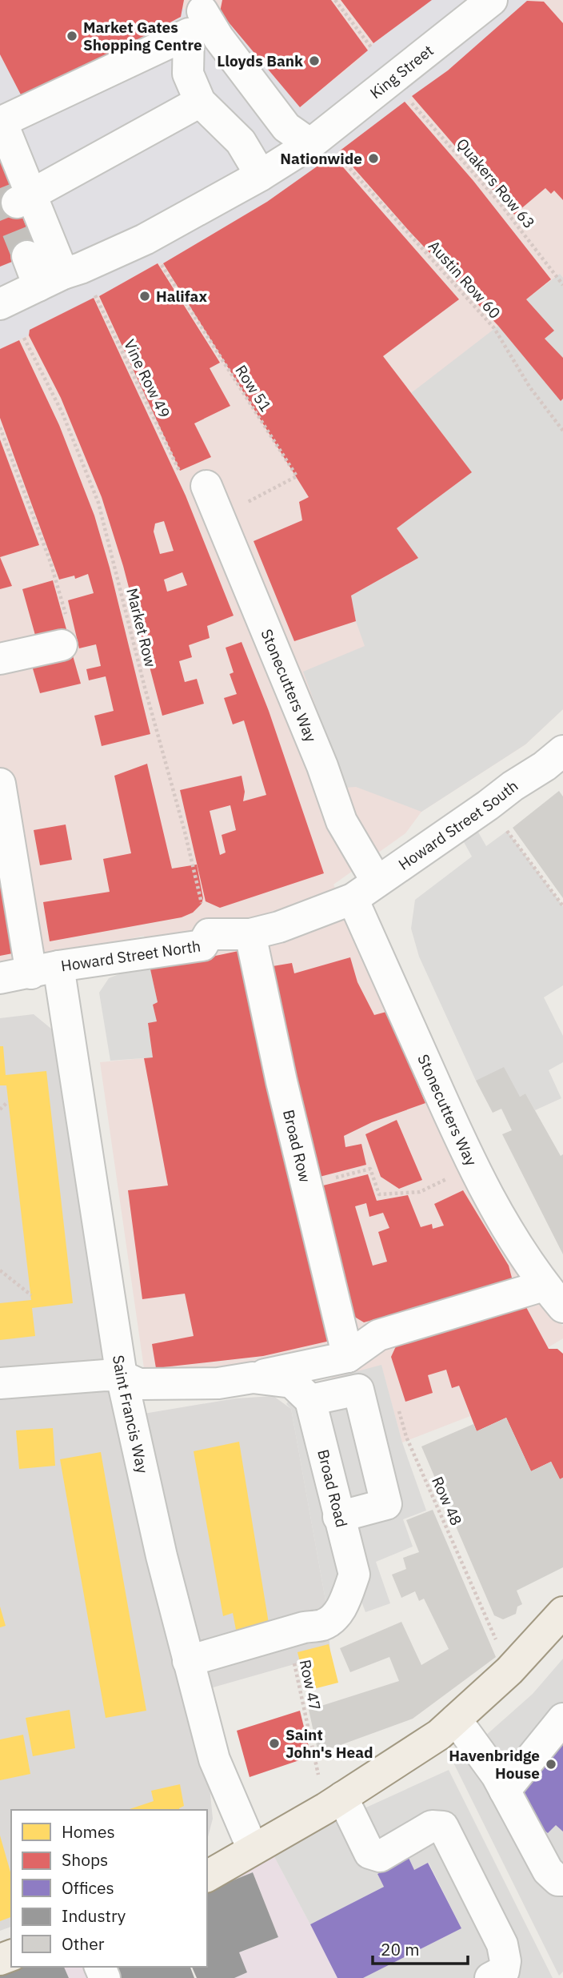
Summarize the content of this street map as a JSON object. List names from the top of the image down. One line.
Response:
{"streets":{"street":["King Street","Stonecutters Way","Howard Street South","Howard Street North","Broad Row","Saint Francis Way","Broad Road"],"path":["Quakers Row 63","Austin Row 60","Vine Row 49","Row 51","Market Row","Row 48","Row 47"]},"crossings":[["King Street","Austin Row 60"],["King Street","Vine Row 49"],["King Street","Row 51"],["Vine Row 49","Stonecutters Way"],["Row 51","Stonecutters Way"],["Market Row","Howard Street North"],["Stonecutters Way","Howard Street South"],["Stonecutters Way","Howard Street North"],["Howard Street South","Howard Street North"],["Howard Street North","Broad Row"],["Howard Street North","Saint Francis Way"],["Saint Francis Way","Broad Road"],["Broad Road","Row 47"]],"places":["Market Gates Shopping Centre","Lloyds Bank","Nationwide","Halifax","Saint John's Head","Havenbridge House"],"legend":["Homes","Shops","Offices","Industry","Other"],"scale_bar":"20 m"}
